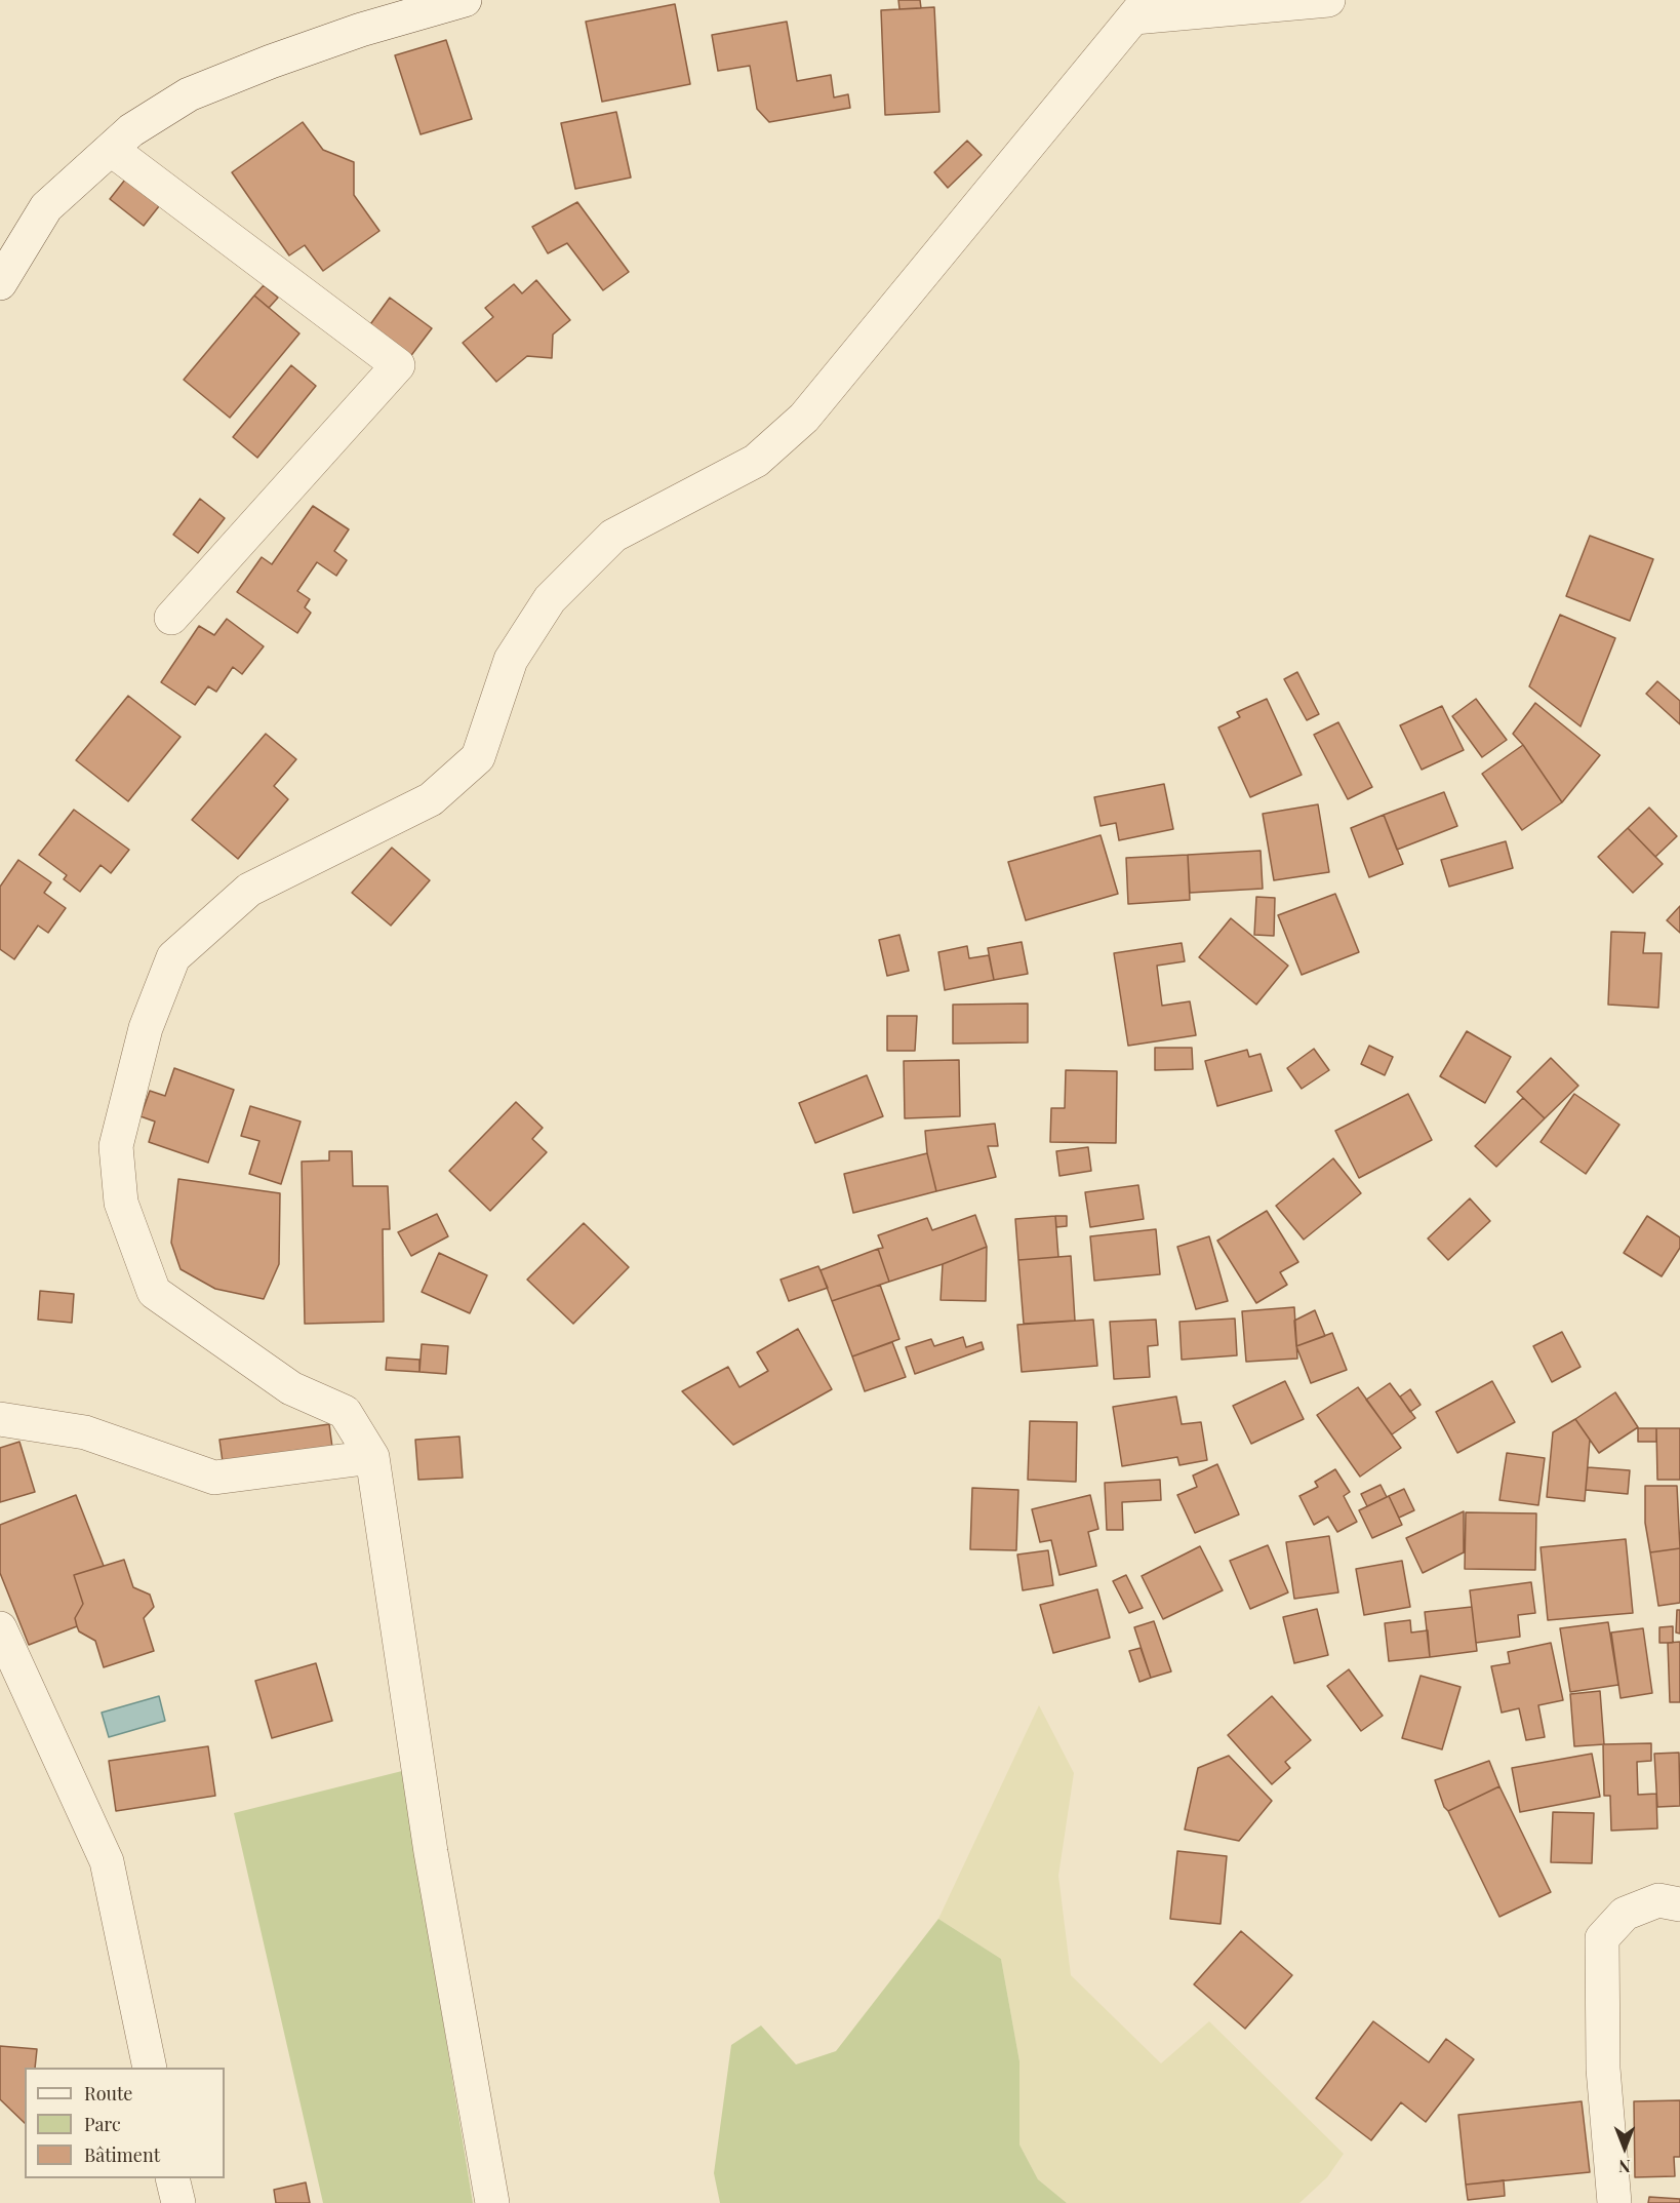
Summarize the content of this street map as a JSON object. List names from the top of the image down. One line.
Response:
{"legend":["Route","Parc","Bâtiment"],"north":"bottom"}
